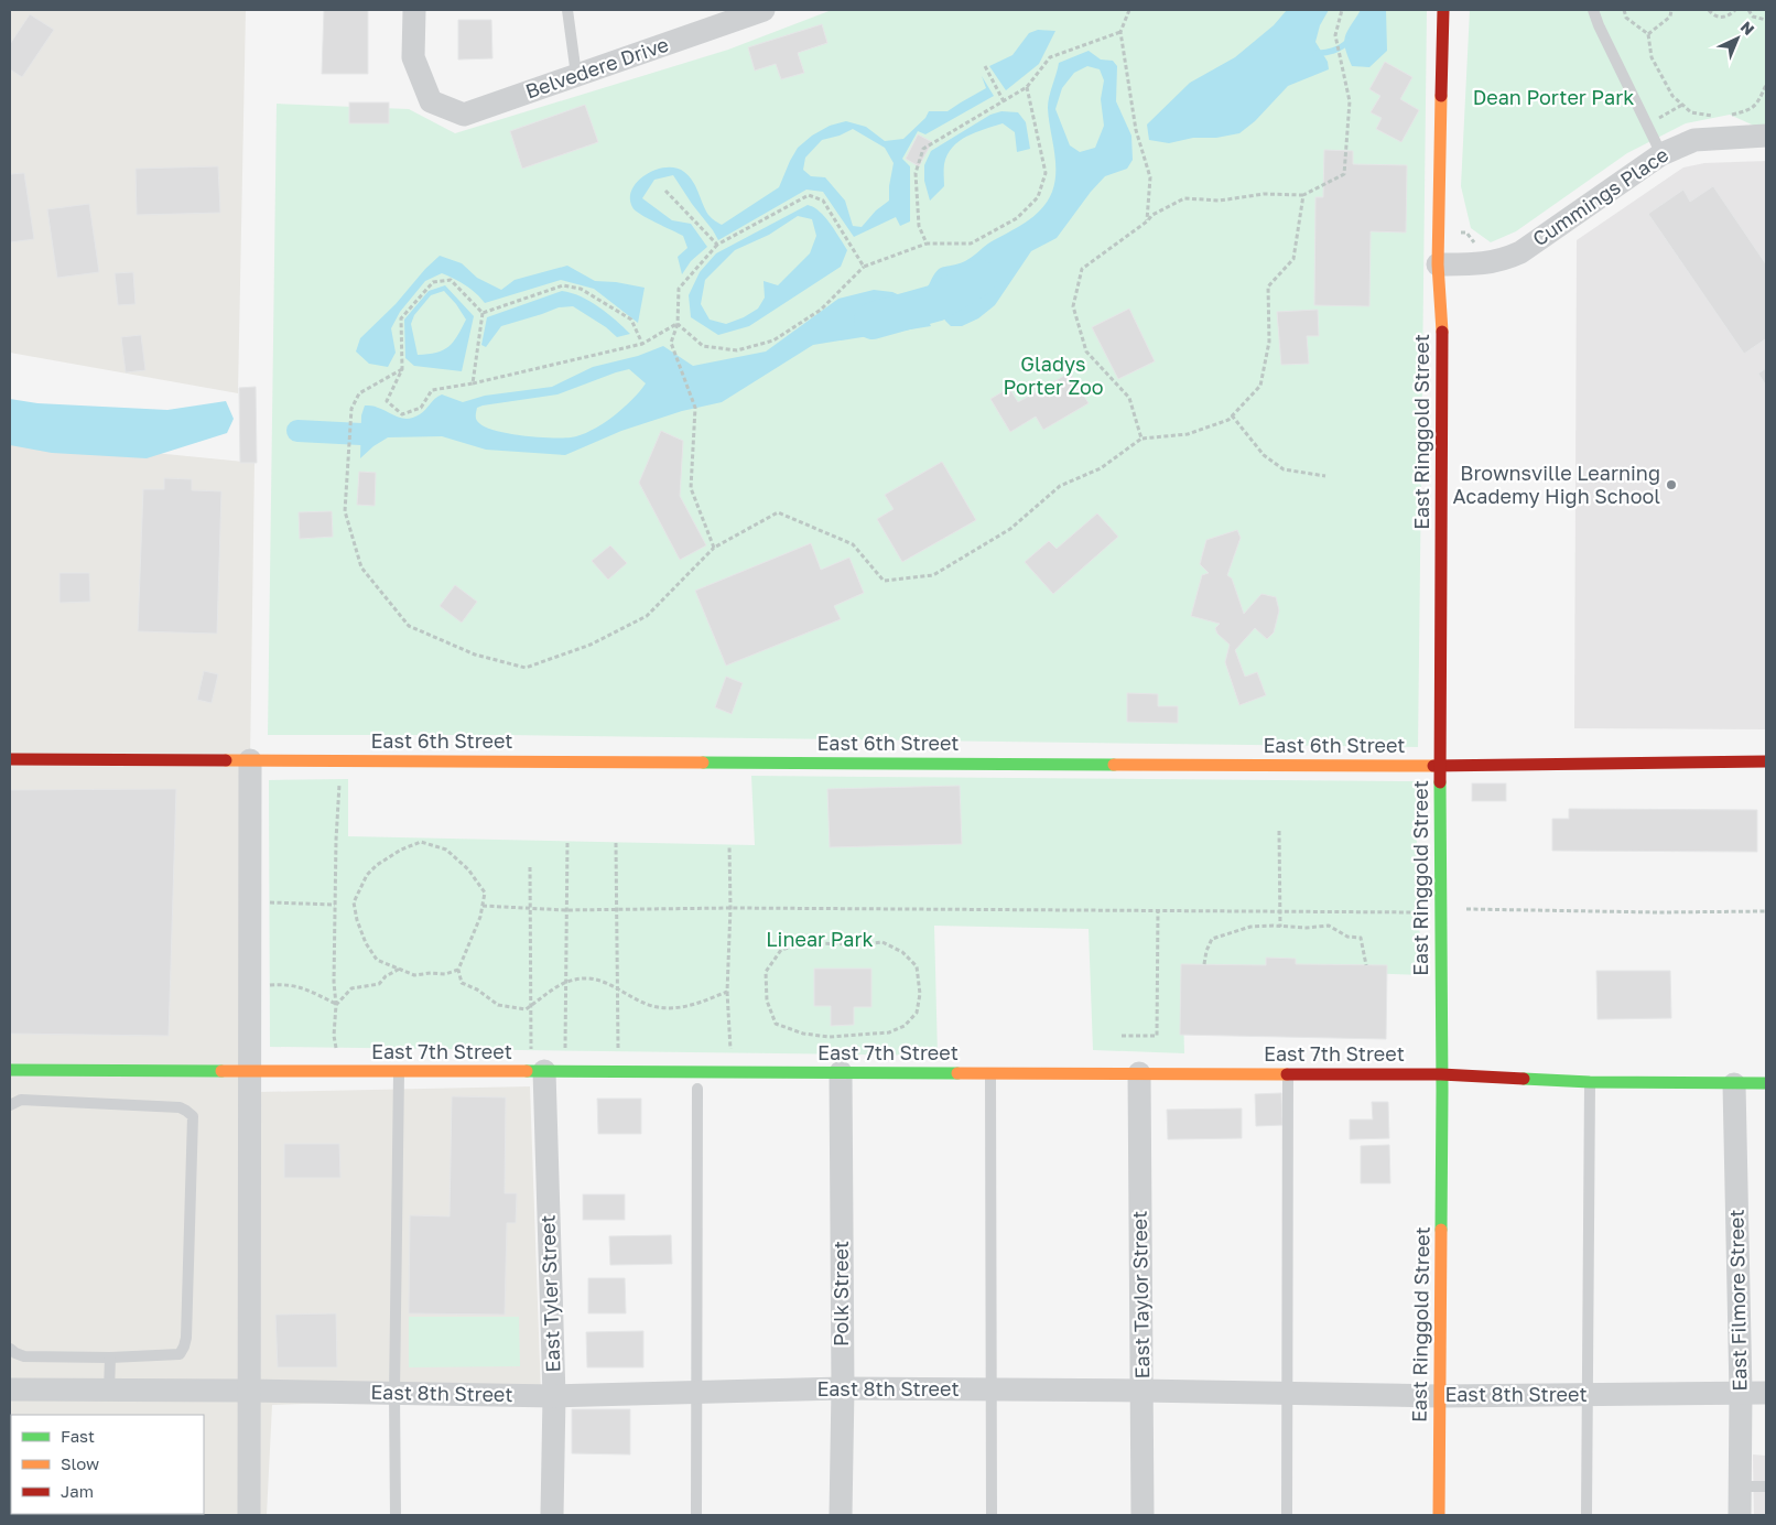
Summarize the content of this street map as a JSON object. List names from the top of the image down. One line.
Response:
{"streets":{"main road":["East Ringgold Street","East 6th Street","East 7th Street"],"street":["Belvedere Drive","Cummings Place","East Tyler Street","Polk Street","East Taylor Street","East Filmore Street","East 8th Street"]},"crossings":[["Cummings Place","East Ringgold Street"],["East Ringgold Street","East 6th Street"],["East Ringgold Street","East 7th Street"],["East Ringgold Street","East 8th Street"],["East 7th Street","East Tyler Street"],["East 7th Street","Polk Street"],["East 7th Street","East Taylor Street"],["East 7th Street","East Filmore Street"],["East Tyler Street","East 8th Street"],["Polk Street","East 8th Street"],["East Taylor Street","East 8th Street"],["East Filmore Street","East 8th Street"]],"parks":["Dean Porter Park","Gladys Porter Zoo","Linear Park"],"places":["Brownsville Learning Academy High School"],"legend":["Fast","Slow","Jam"],"north":"top right"}
